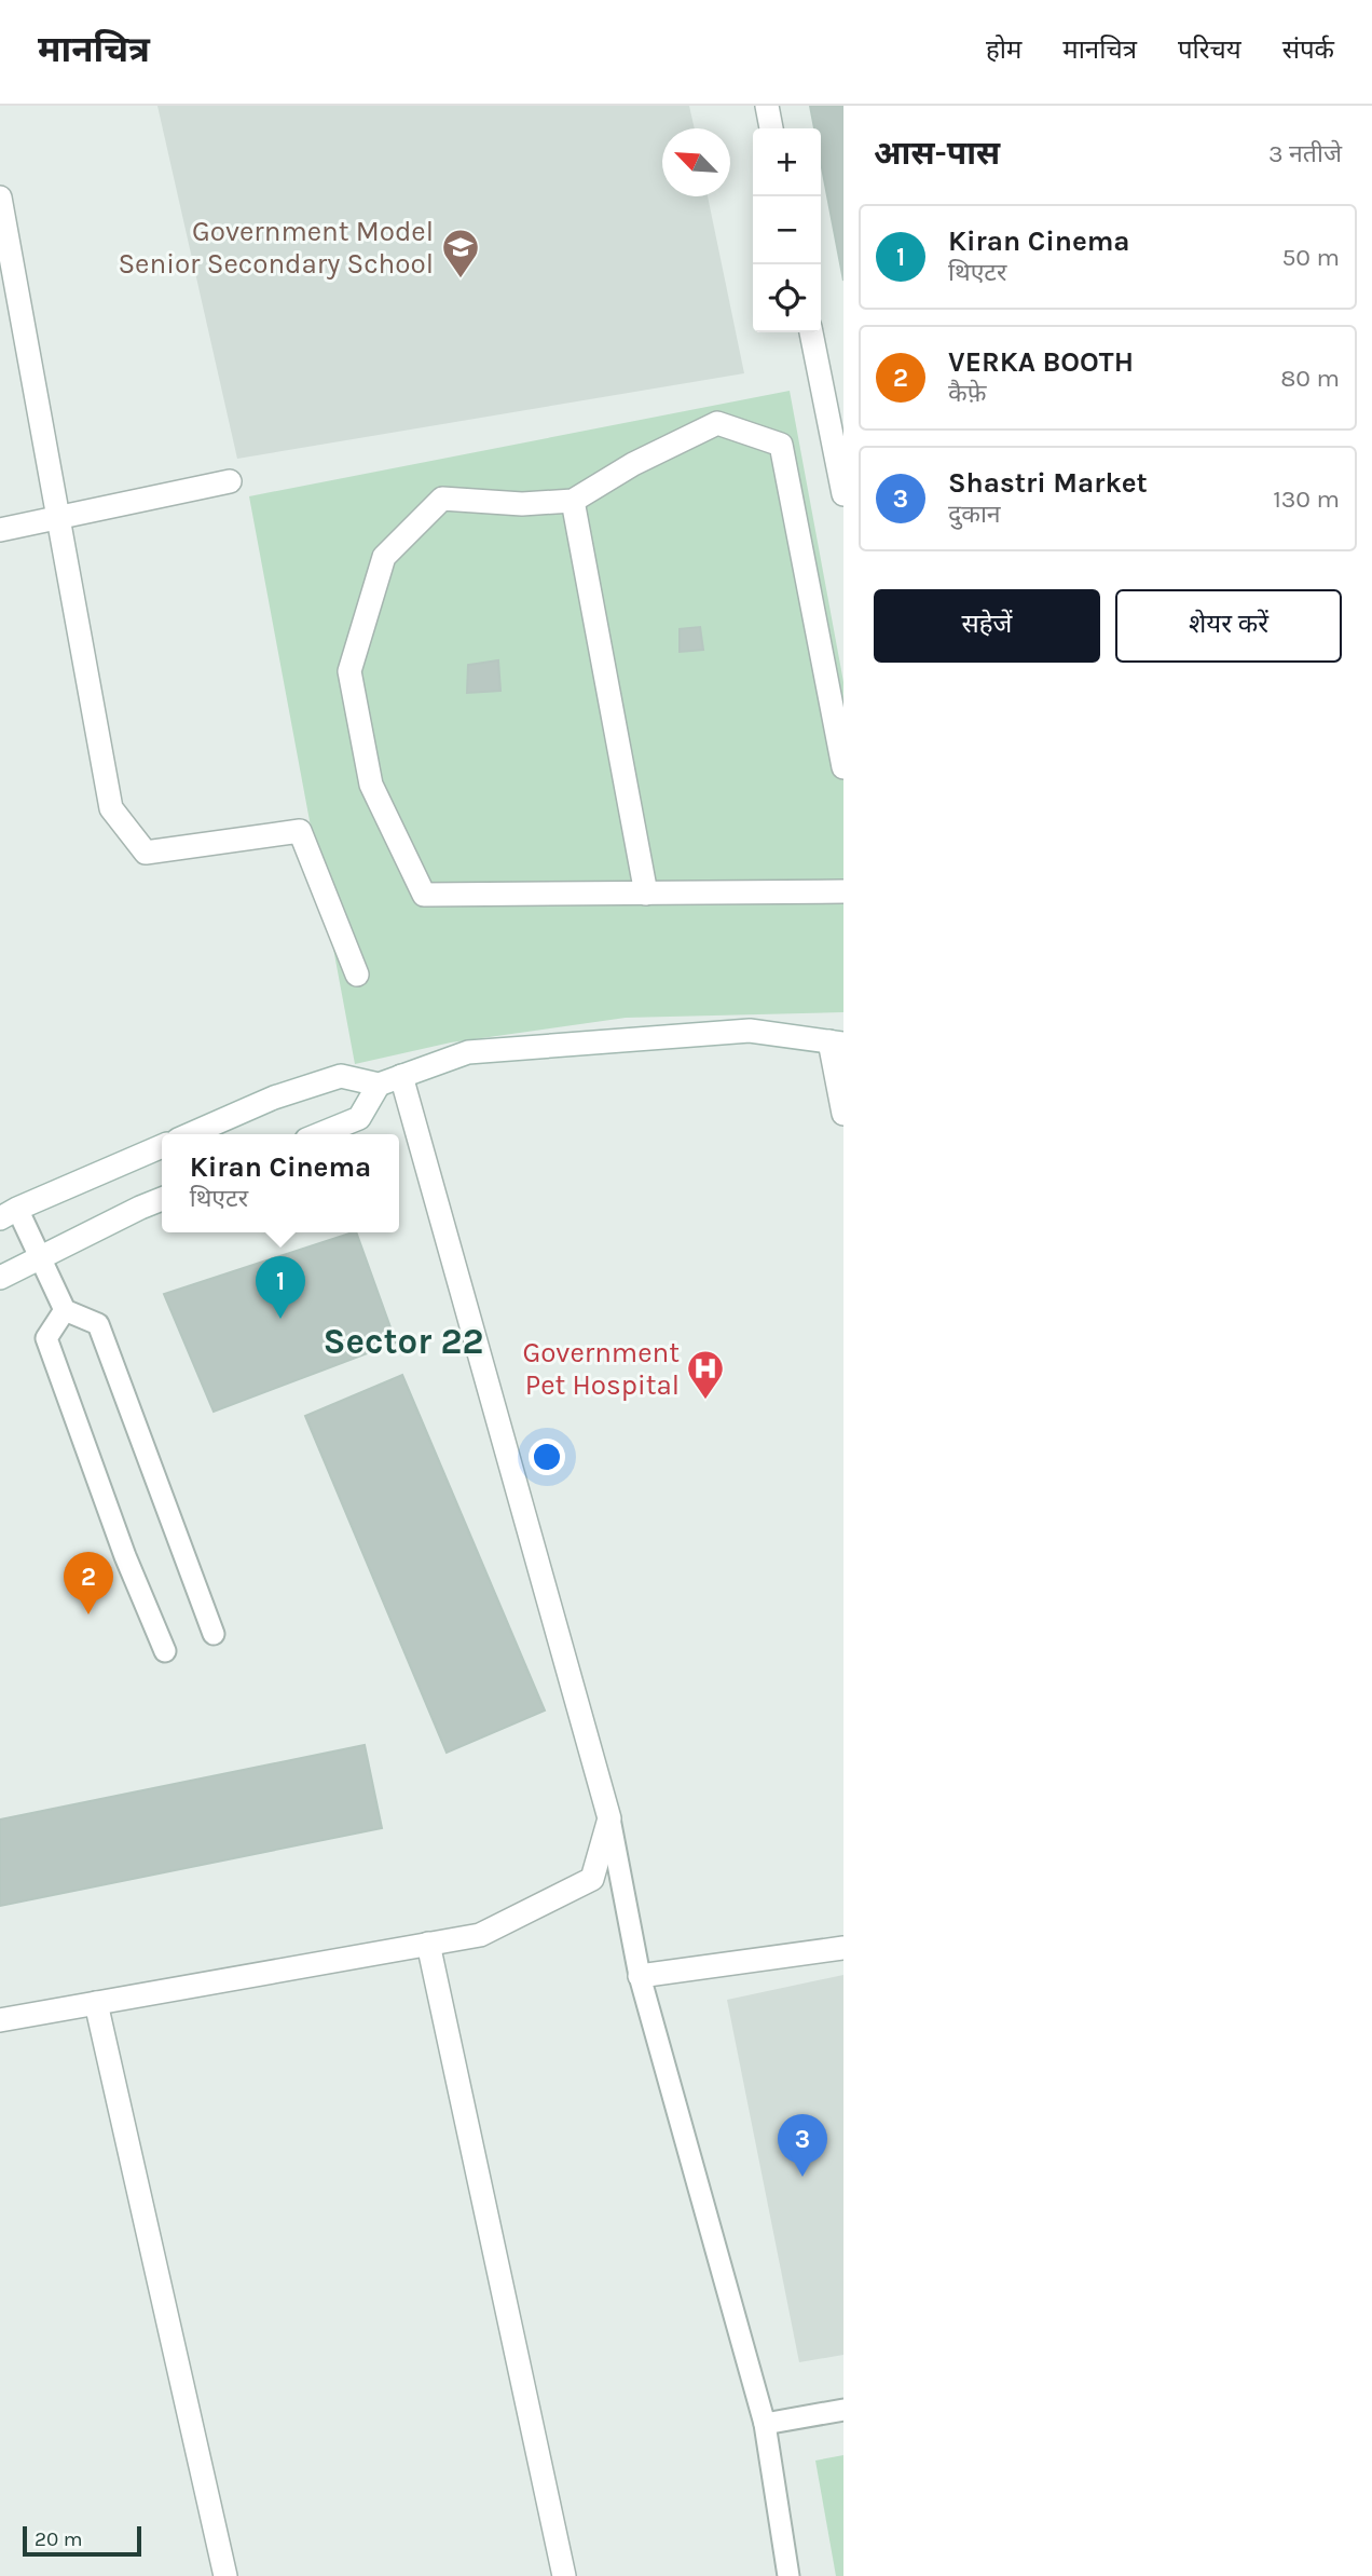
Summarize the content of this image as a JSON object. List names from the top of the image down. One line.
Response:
{"districts":["Sector 22"],"places":{"school or university":["Government Model Senior Secondary School"],"hospital":["Government Pet Hospital"]},"scale_bar":"20 m","north":"top left","page":{"header":"मानचित्र","nav":["होम","मानचित्र","परिचय","संपर्क"],"heading":["आस-पास","3 नतीजे"],"map_buttons":["+","−"],"list":[{"mark":"1","name":"Kiran Cinema","note":"थिएटर","value":"50 m"},{"mark":"2","name":"VERKA BOOTH","note":"कैफ़े","value":"80 m"},{"mark":"3","name":"Shastri Market","note":"दुकान","value":"130 m"}],"buttons":["सहेजें","शेयर करें"],"popup":["Kiran Cinema","थिएटर"],"pins":["1","2","3"],"scale":"20 m"}}
